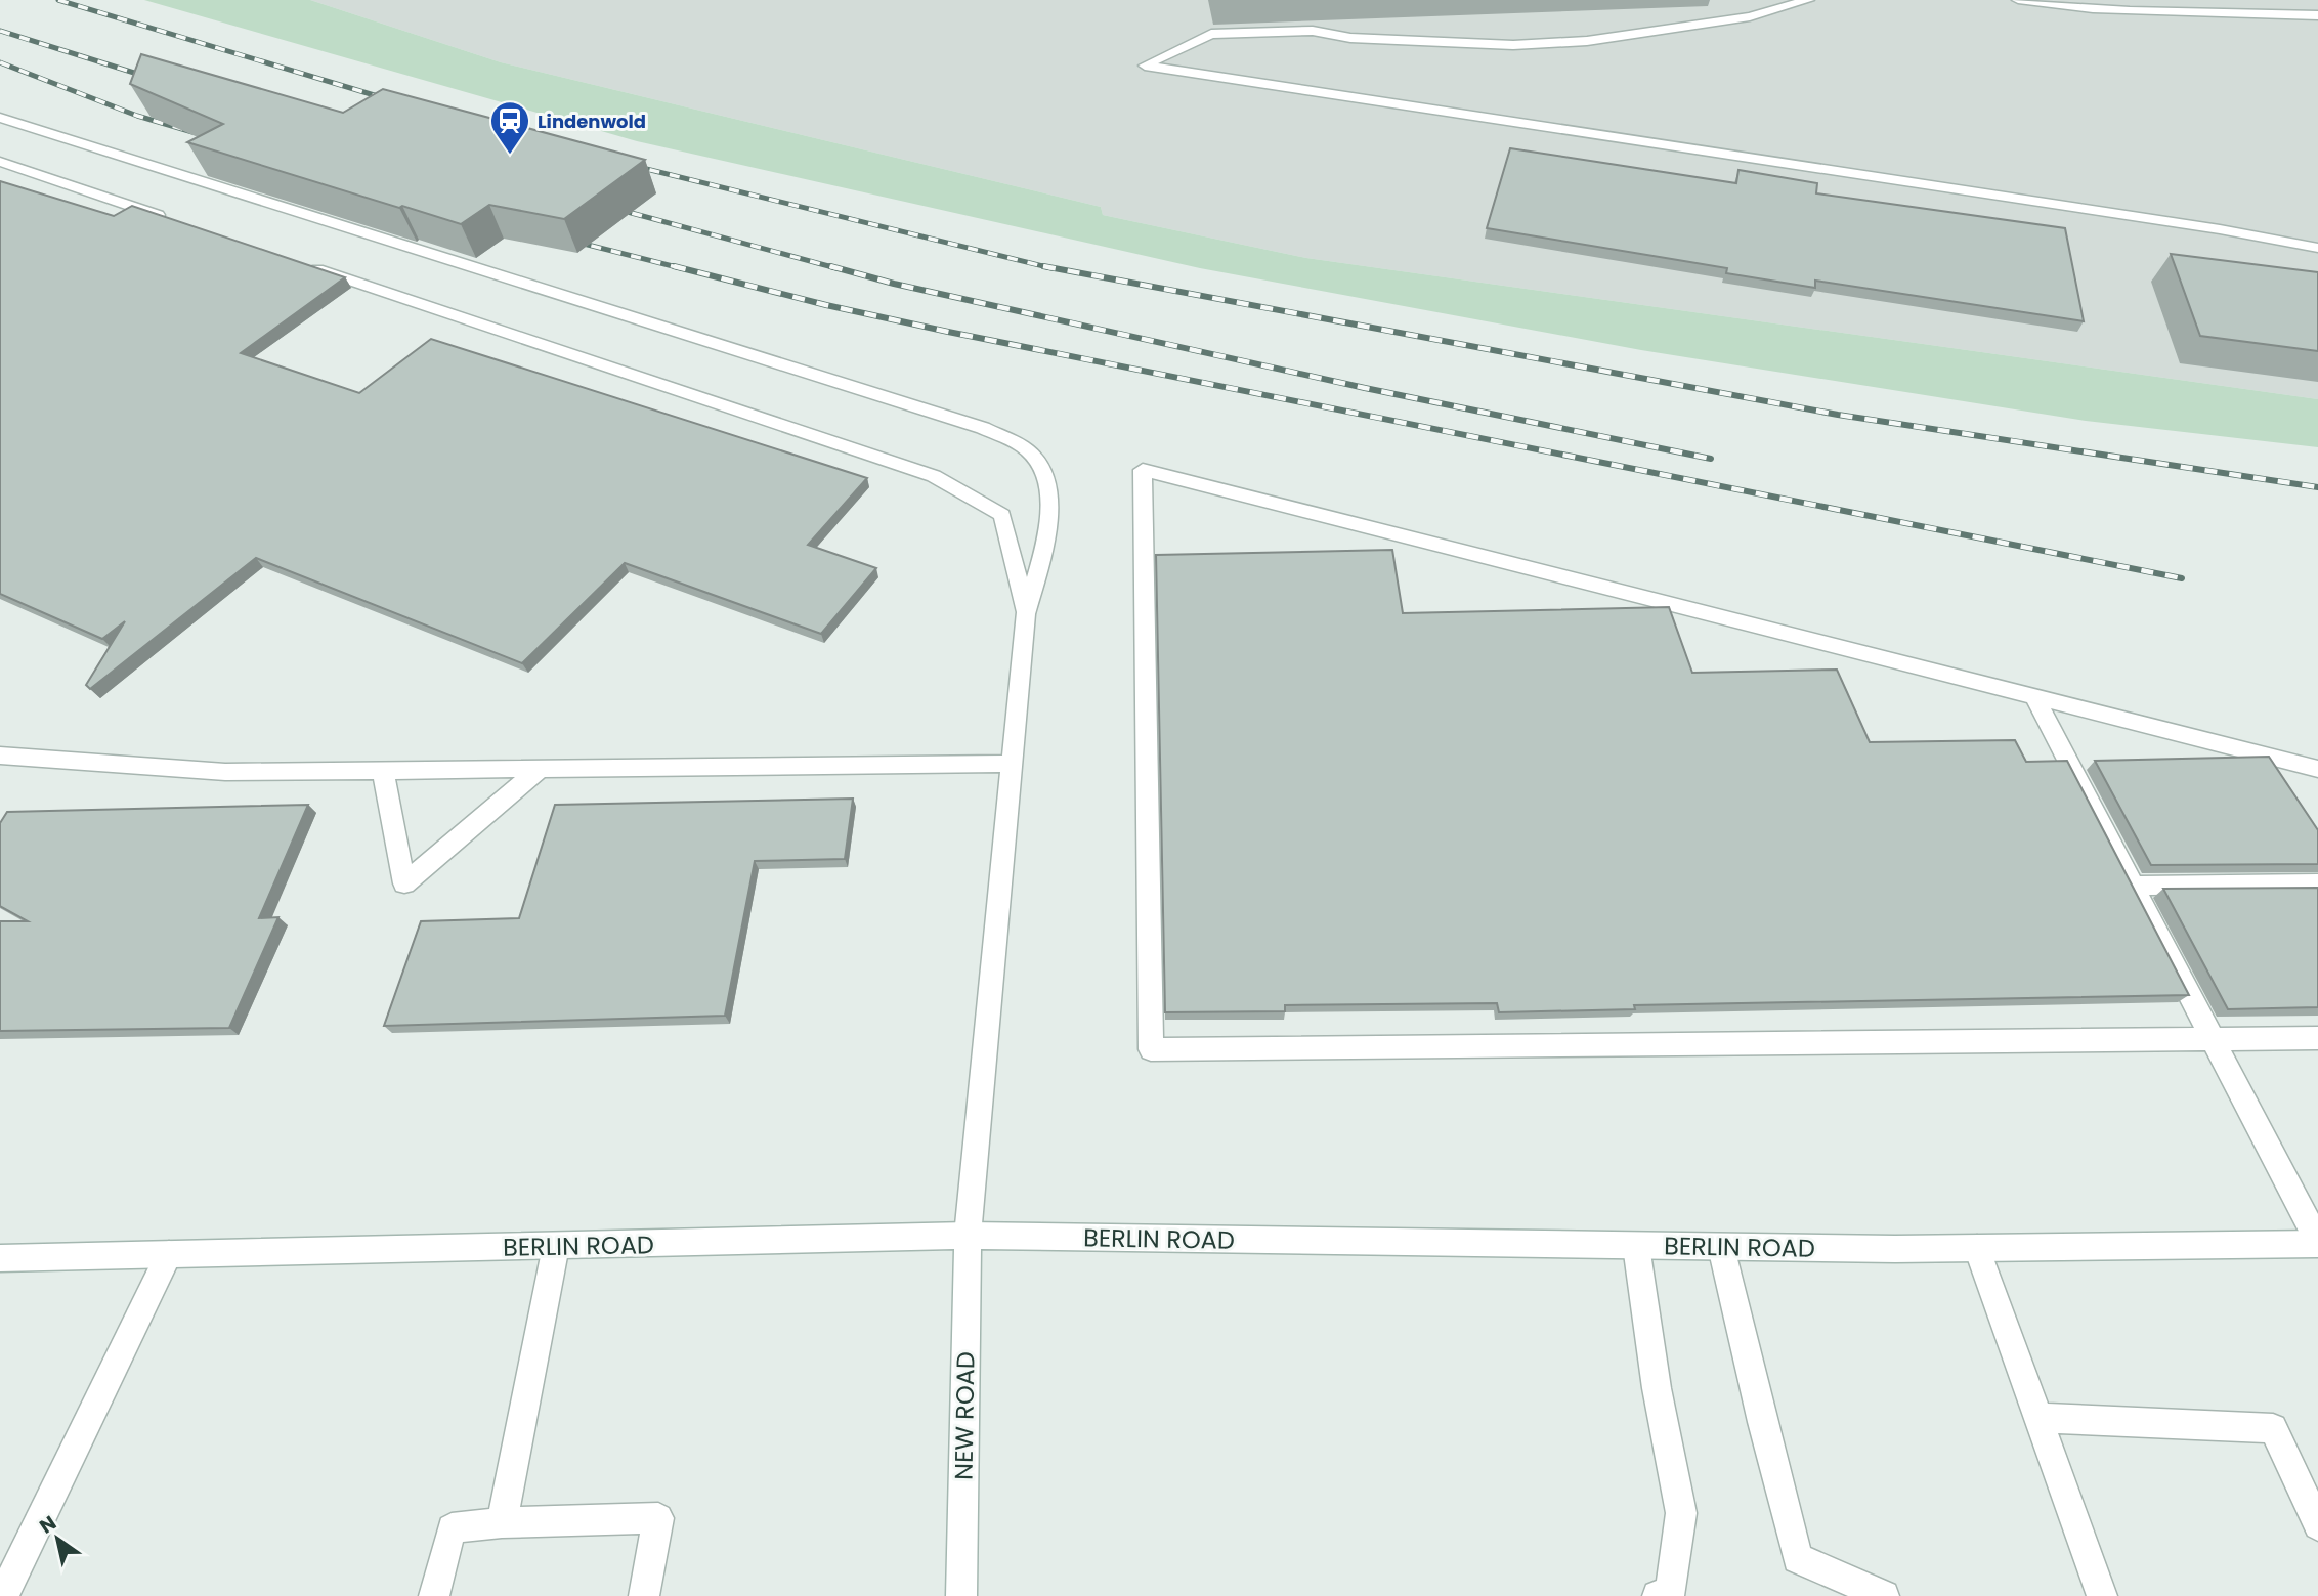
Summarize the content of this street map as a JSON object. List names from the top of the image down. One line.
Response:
{"streets":{"street":["BERLIN ROAD","NEW ROAD"]},"crossings":[["BERLIN ROAD","NEW ROAD"]],"places":{"station":["Lindenwold"]},"north":"top left"}
